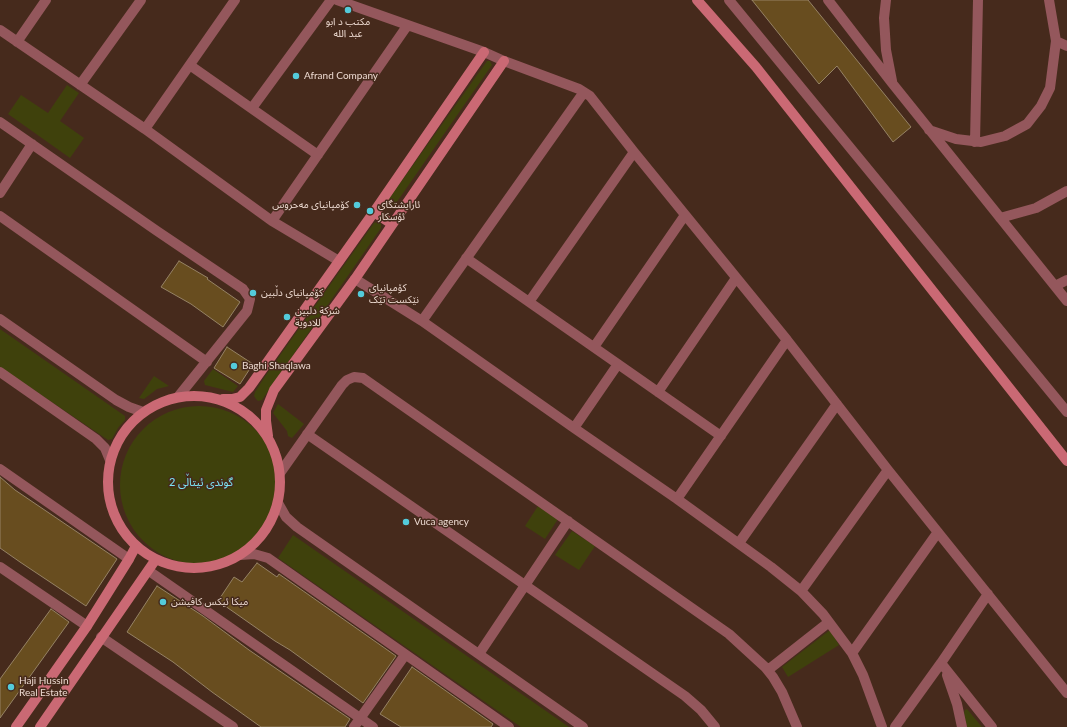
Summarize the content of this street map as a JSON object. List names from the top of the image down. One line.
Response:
{"districts":["گوندی ئیتاڵی 2"],"places":["مكتب د ابو عبد الله","Afrand Company","کۆمپانیای مەحروس","ئارایشتگای ئۆسکار","کۆمپانیای دڵبین","کۆمپانیای نێکست تێک","شركة دلبين للادوية","Baghi Shaqlawa","Vuca agency","میکا ئیکس کافیشن","Haji Hussin Real Estate"]}
